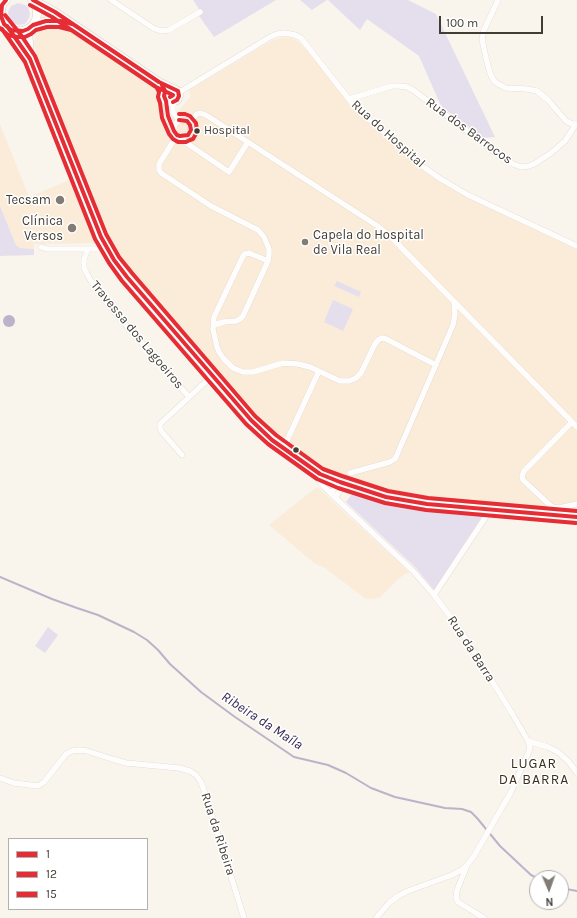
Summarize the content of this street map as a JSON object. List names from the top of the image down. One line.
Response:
{"streets":{"street":["Rua dos Barrocos","Rua do Hospital","Travessa dos Lagoeiros","Rua da Barra","Rua da Ribeira"]},"crossings":[["Rua dos Barrocos","Rua do Hospital"]],"districts":["LUGAR DA BARRA"],"water":["Ribeira da Maíla"],"places":["Hospital","Tecsam","Clínica Versos","Capela do Hospital de Vila Real"],"lines":["transit line 1","transit line 12","transit line 15"],"legend":["1","12","15"],"scale_bar":"100 m","north":"bottom"}
